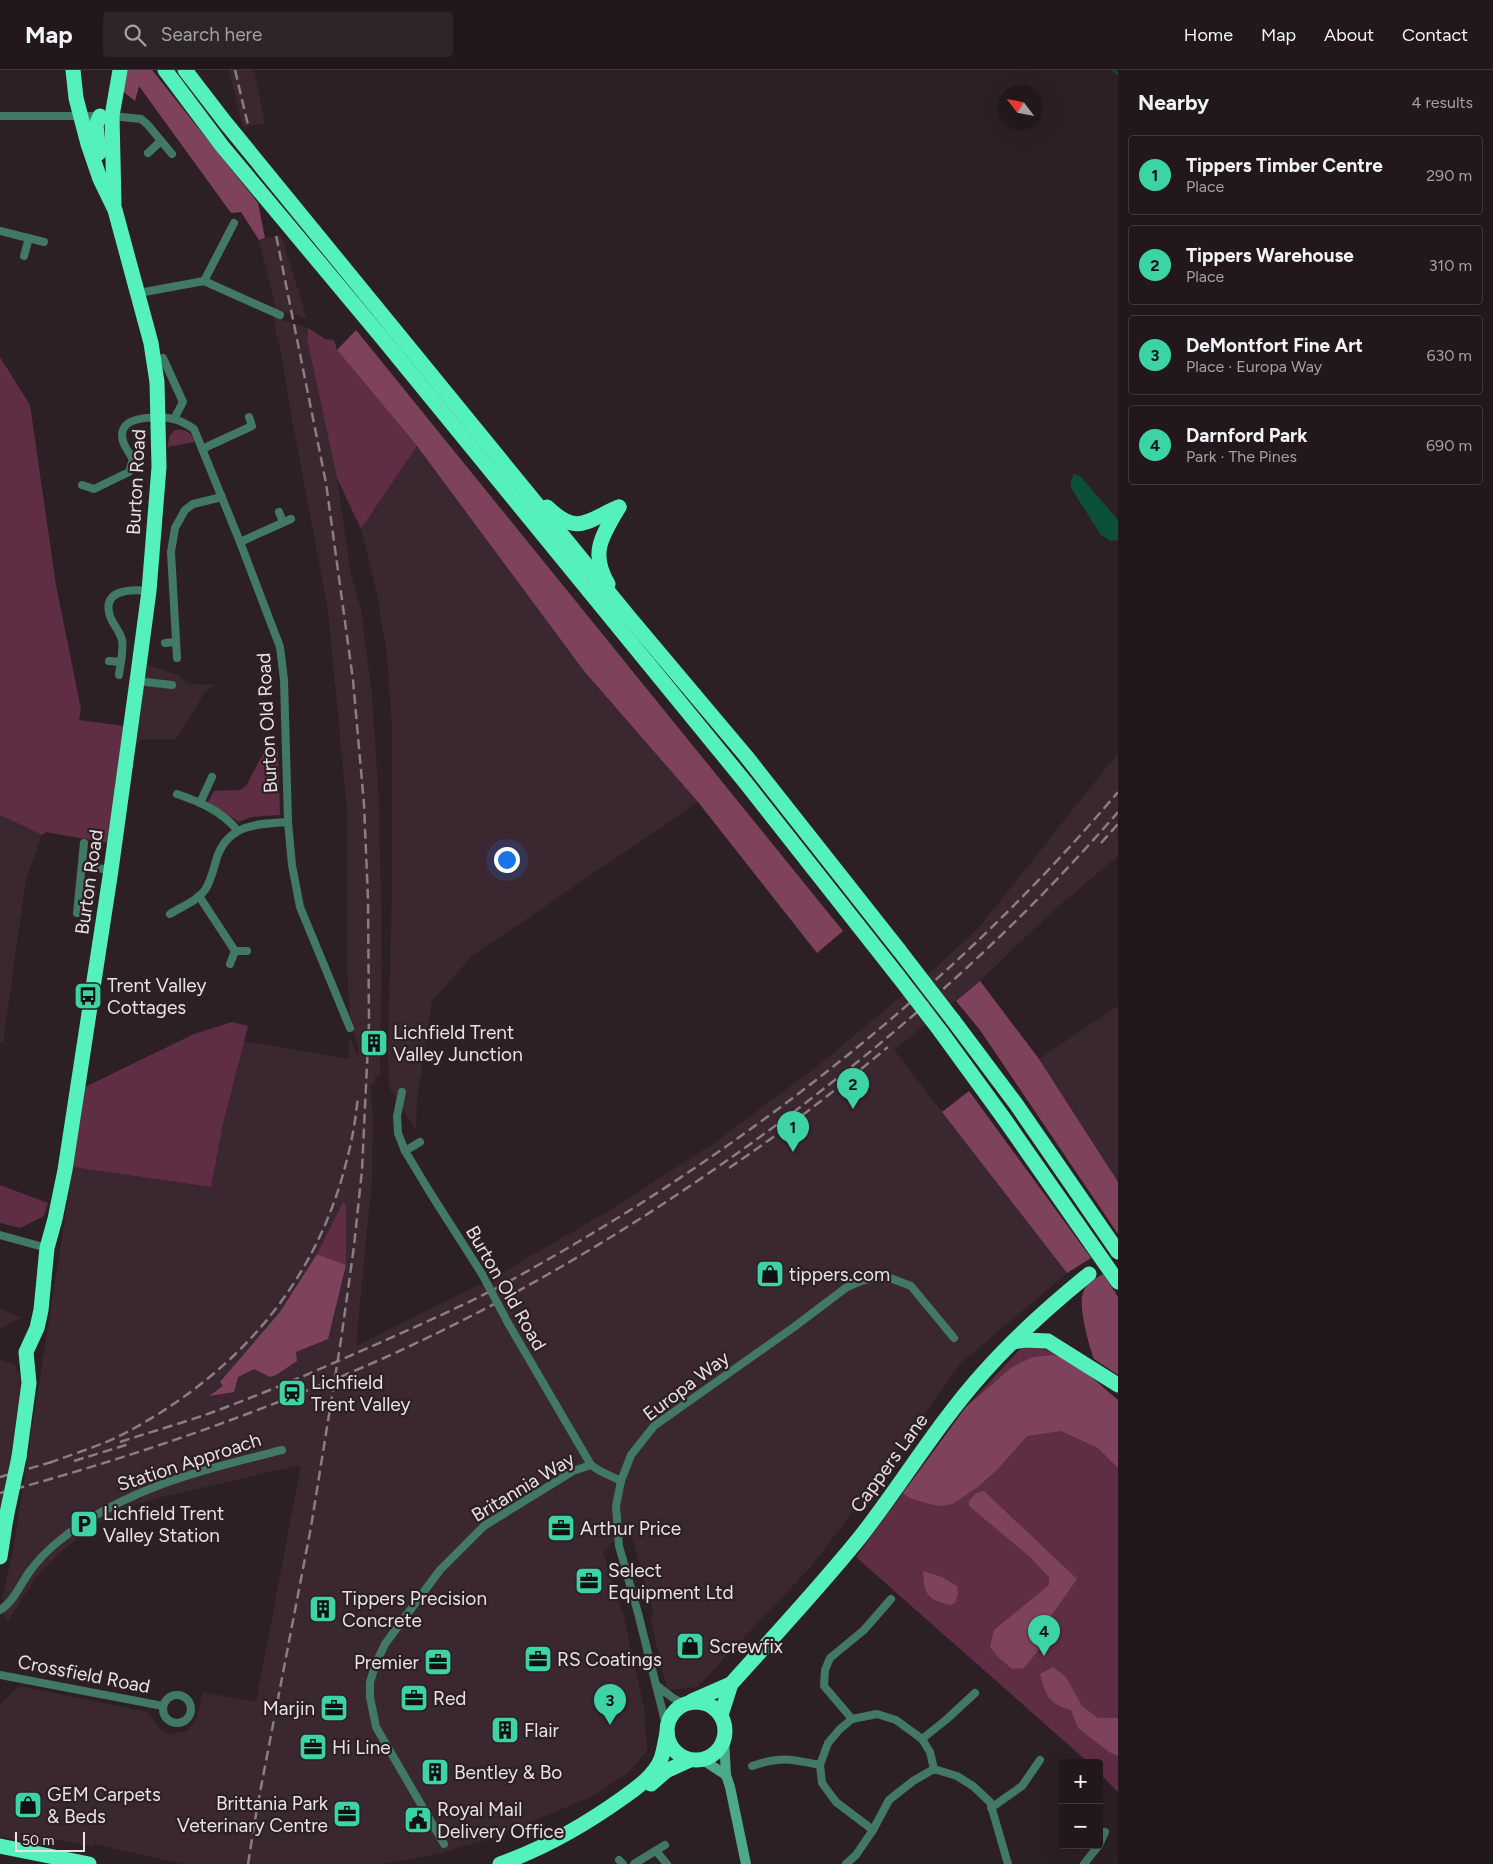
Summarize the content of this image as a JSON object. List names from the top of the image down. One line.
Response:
{"streets":{"highway":["Burton Road","Cappers Lane"],"street":["Burton Old Road","Europa Way","Station Approach","Britannia Way","Crossfield Road"]},"crossings":[["Burton Road","Burton Old Road"],["Burton Old Road","Britannia Way"],["Europa Way","Cappers Lane"]],"places":{"bus stop":["Trent Valley Cottages"],"building":["Lichfield Trent Valley Junction","Tippers Precision Concrete","Flair","Bentley & Bo"],"shop":["tippers.com","Screwfix","GEM Carpets & Beds"],"station":["Lichfield Trent Valley"],"parking":["Lichfield Trent Valley Station"],"office":["Arthur Price","Select Equipment Ltd","RS Coatings","Premier","Red","Marjin","Hi Line","Brittania Park Veterinary Centre"],"public building":["Royal Mail Delivery Office"]},"scale_bar":"50 m","north":"top left","page":{"header":"Map","search":"Search here","nav":["Home","Map","About","Contact"],"heading":["Nearby","4 results"],"list":[{"mark":"1","name":"Tippers Timber Centre","note":"Place","value":"290 m"},{"mark":"2","name":"Tippers Warehouse","note":"Place","value":"310 m"},{"mark":"3","name":"DeMontfort Fine Art","note":"Place · Europa Way","value":"630 m"},{"mark":"4","name":"Darnford Park","note":"Park · The Pines","value":"690 m"}],"pins":["2","1","4","3"],"map_buttons":["+","−"],"scale":"50 m"}}
